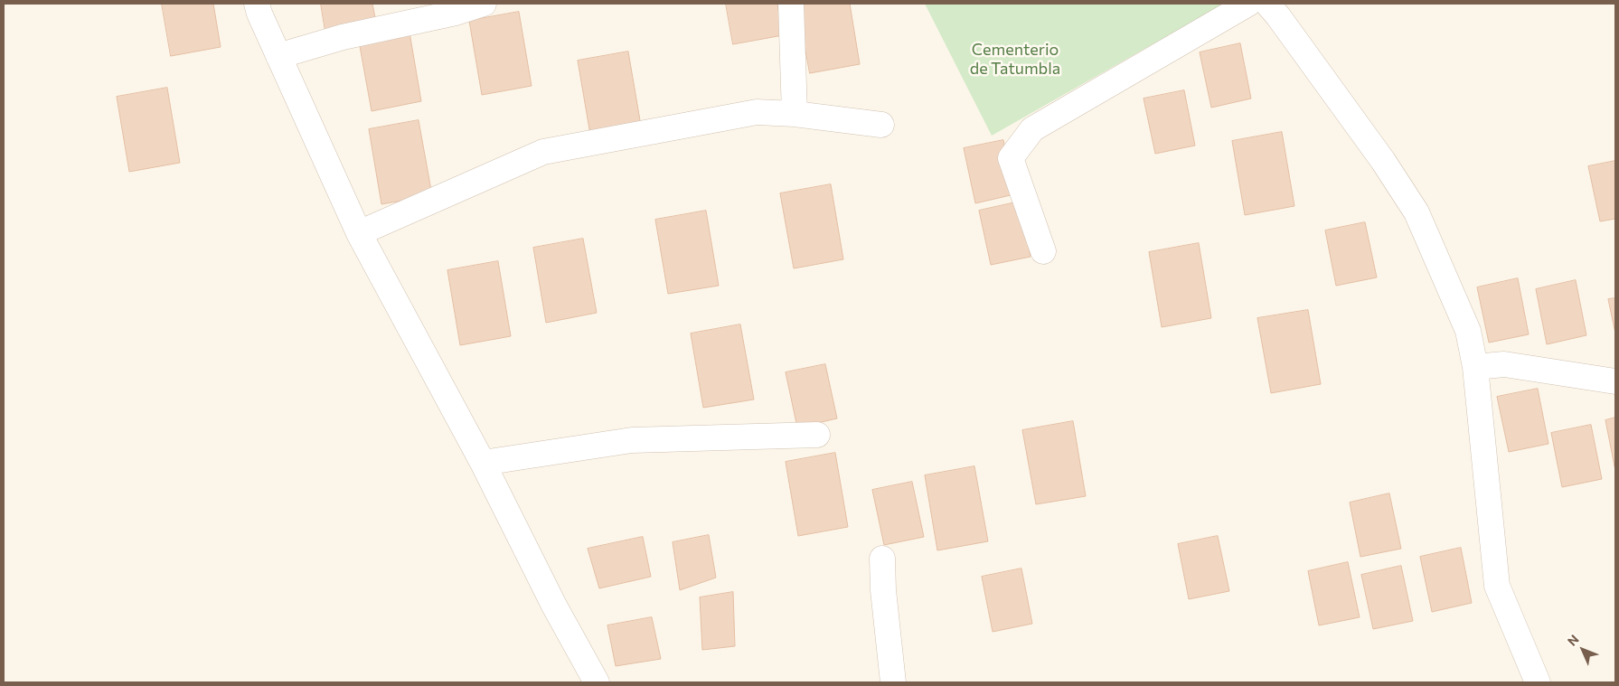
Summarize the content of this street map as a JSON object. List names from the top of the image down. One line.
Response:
{"parks":["Cementerio de Tatumbla"],"north":"top left"}
